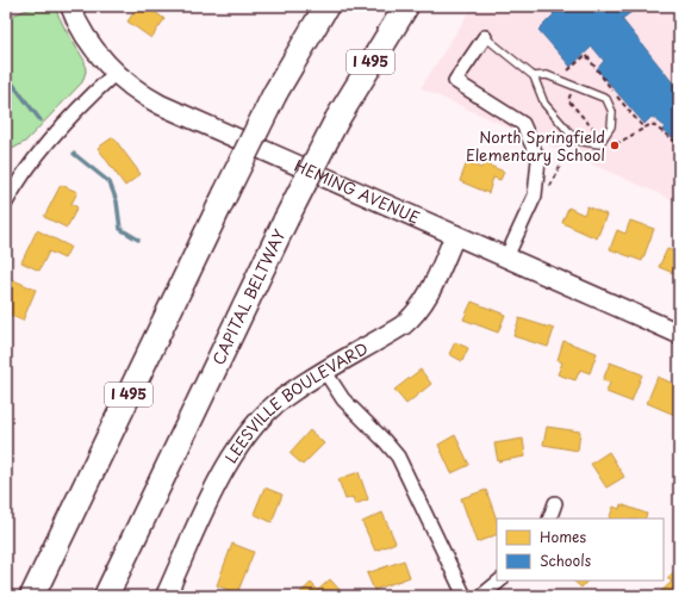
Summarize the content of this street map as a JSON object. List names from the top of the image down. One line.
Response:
{"streets":{"highway":["I 495","CAPITAL BELTWAY"],"street":["HEMING AVENUE","LEESVILLE BOULEVARD"]},"crossings":[["HEMING AVENUE","LEESVILLE BOULEVARD"]],"places":["North Springfield Elementary School"],"legend":["Homes","Schools"]}
